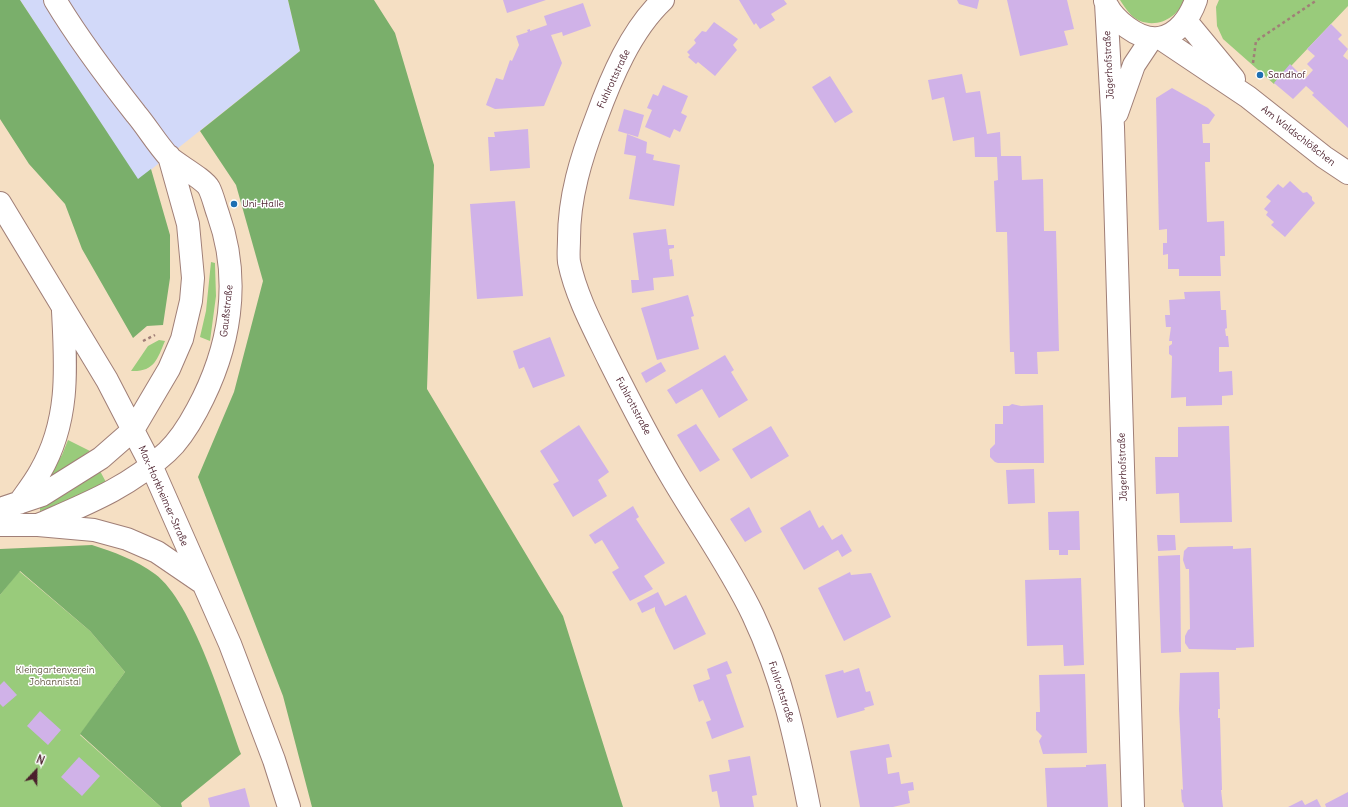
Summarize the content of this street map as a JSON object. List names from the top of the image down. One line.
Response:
{"streets":{"street":["Jägerhofstraße","Fuhlrottstraße","Am Waldschlößchen","Gaußstraße","Max-Horkheimer-Straße"]},"crossings":[["Jägerhofstraße","Am Waldschlößchen"],["Gaußstraße","Max-Horkheimer-Straße"]],"parks":["Kleingartenverein Johannistal"],"places":["Sandhof","Uni-Halle"],"north":"top"}
